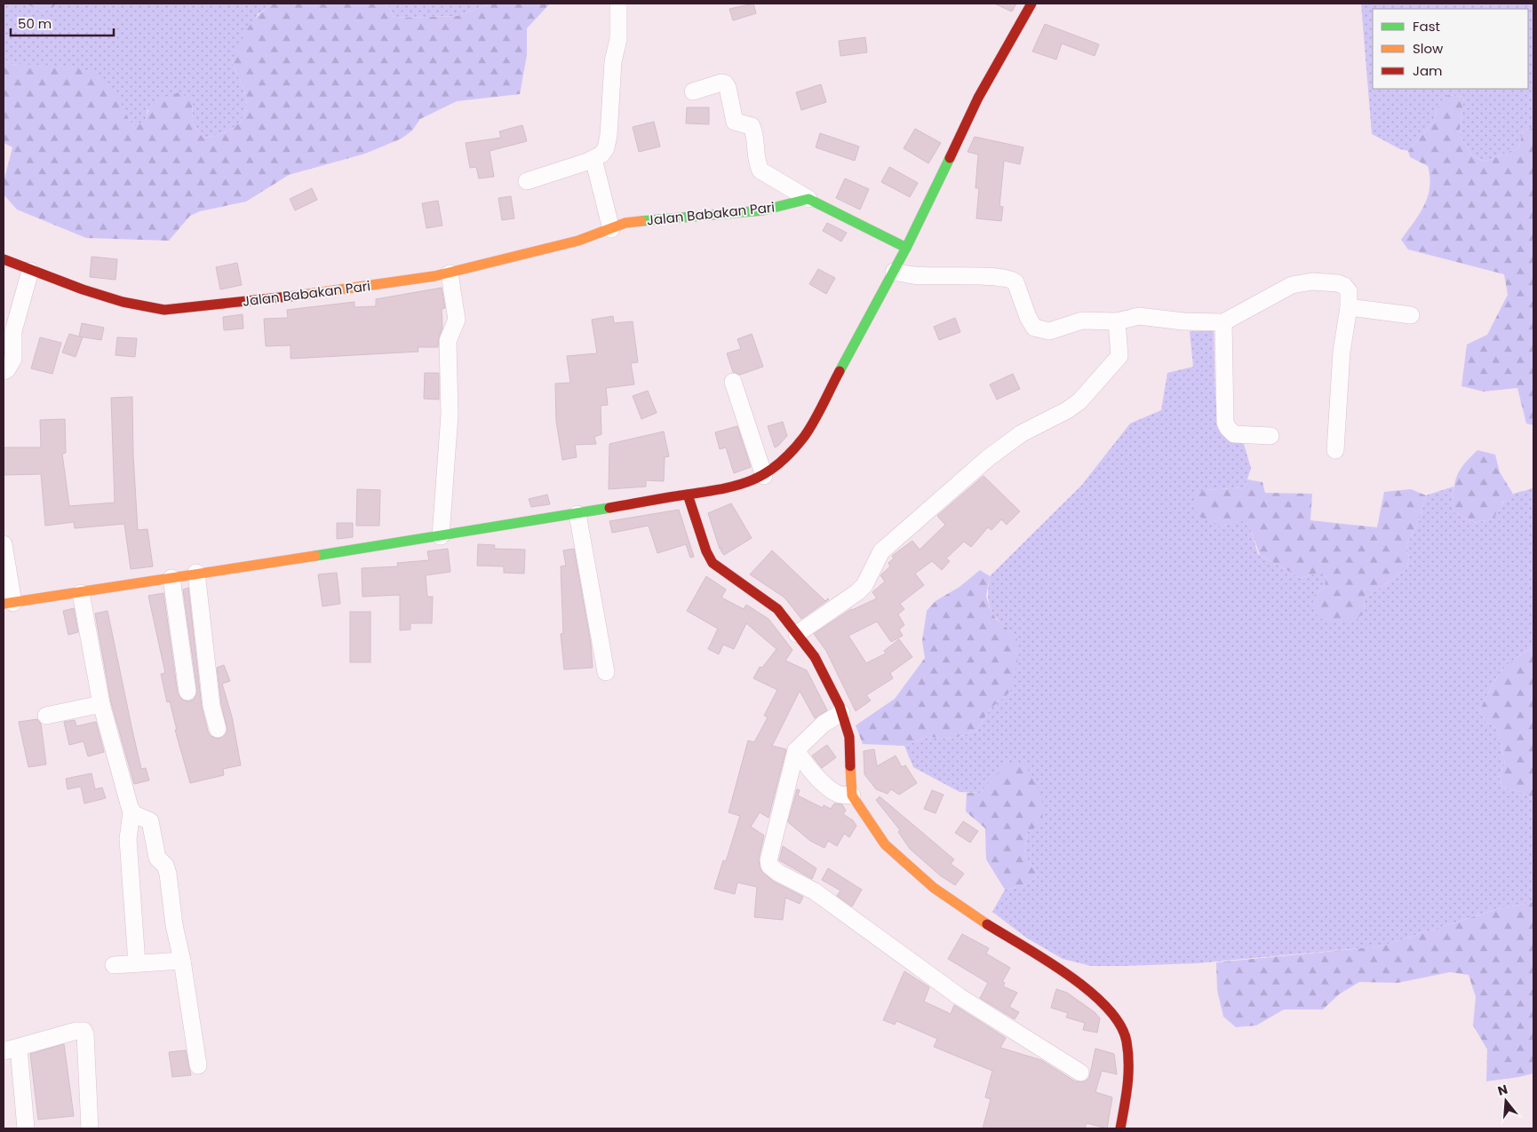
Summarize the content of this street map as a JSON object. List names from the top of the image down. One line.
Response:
{"streets":{"street":["Jalan Babakan Pari"]},"legend":["Fast","Slow","Jam"],"scale_bar":"50 m","north":"top"}
